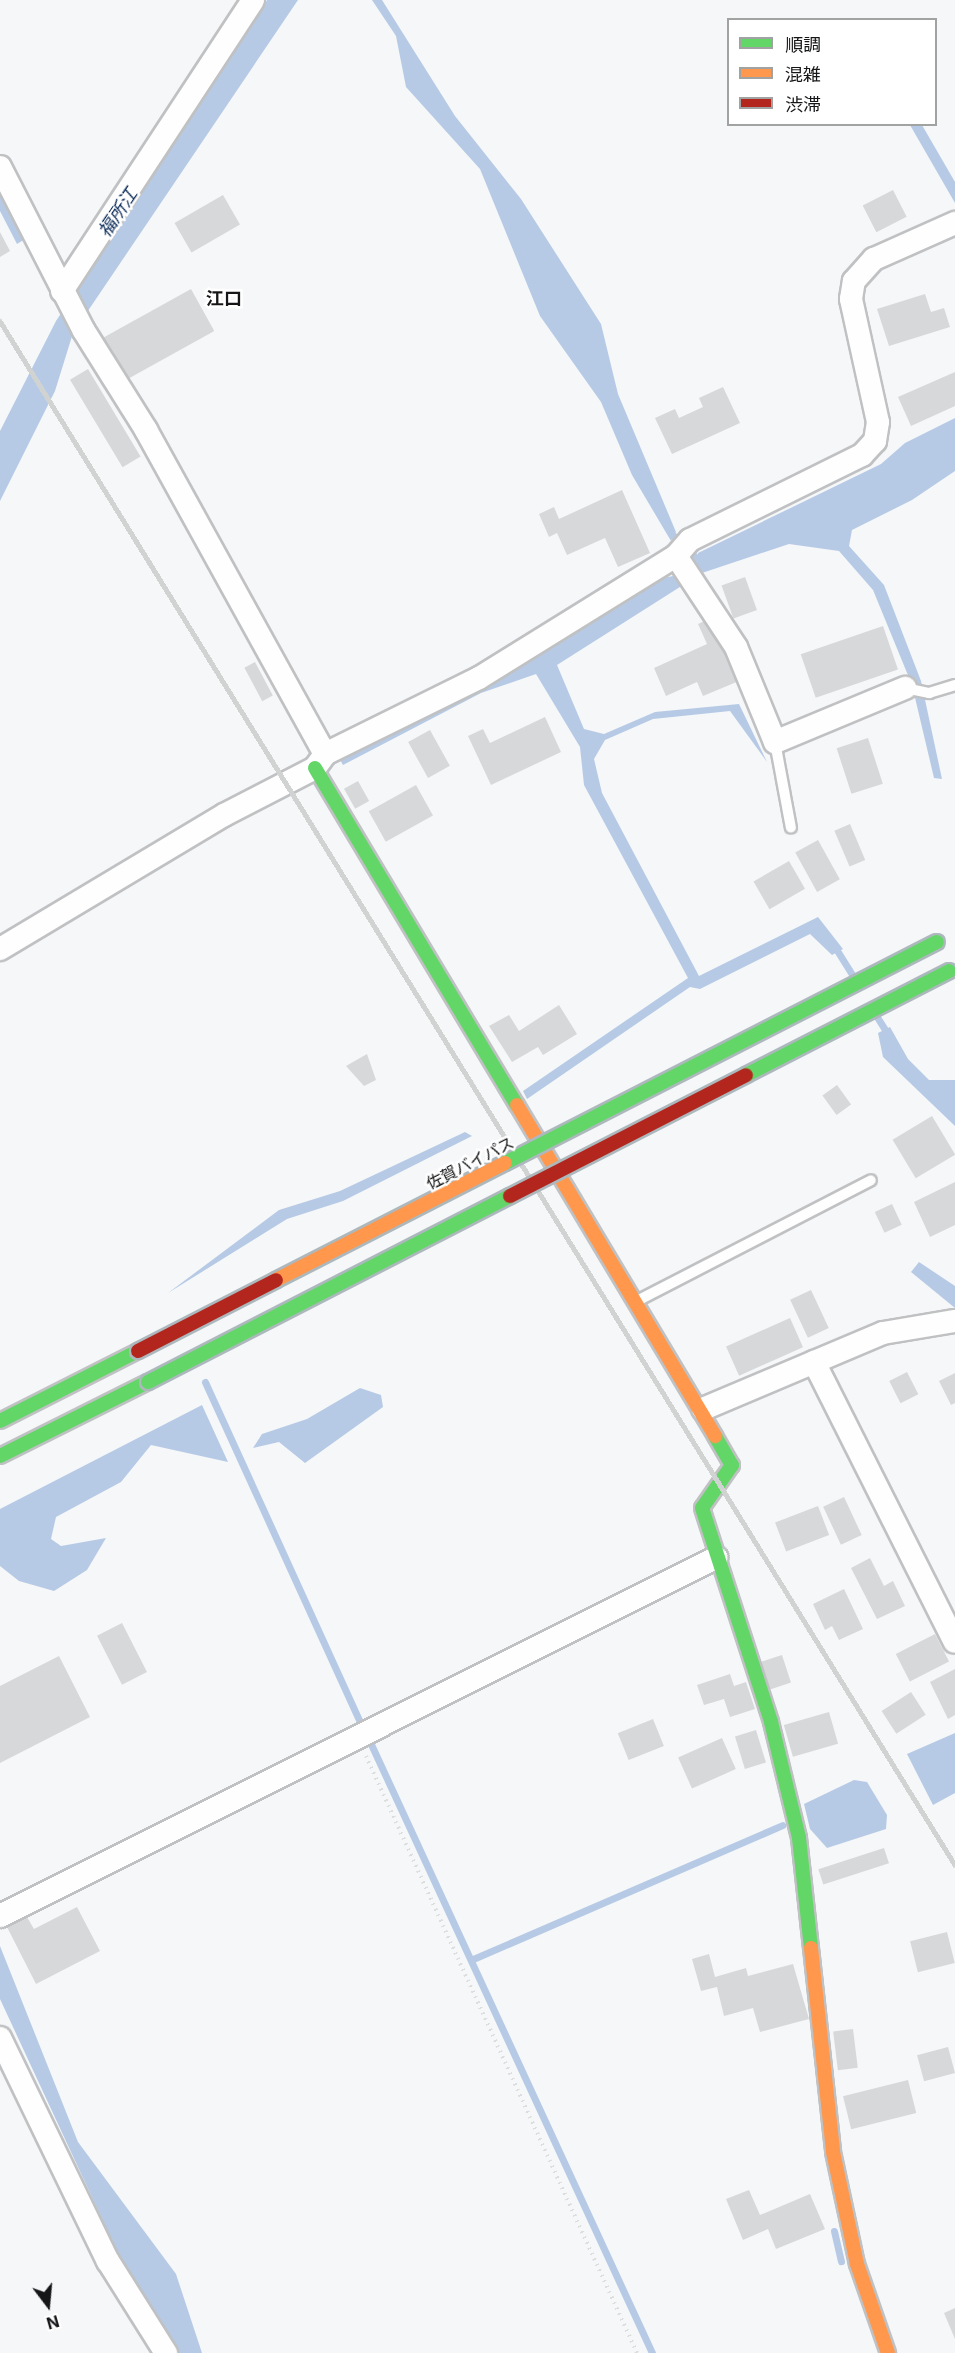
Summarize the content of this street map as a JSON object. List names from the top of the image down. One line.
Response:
{"streets":{"main road":["佐賀バイパス"]},"districts":["江口"],"water":["福所江"],"legend":["順調","混雑","渋滞"],"north":"bottom"}
